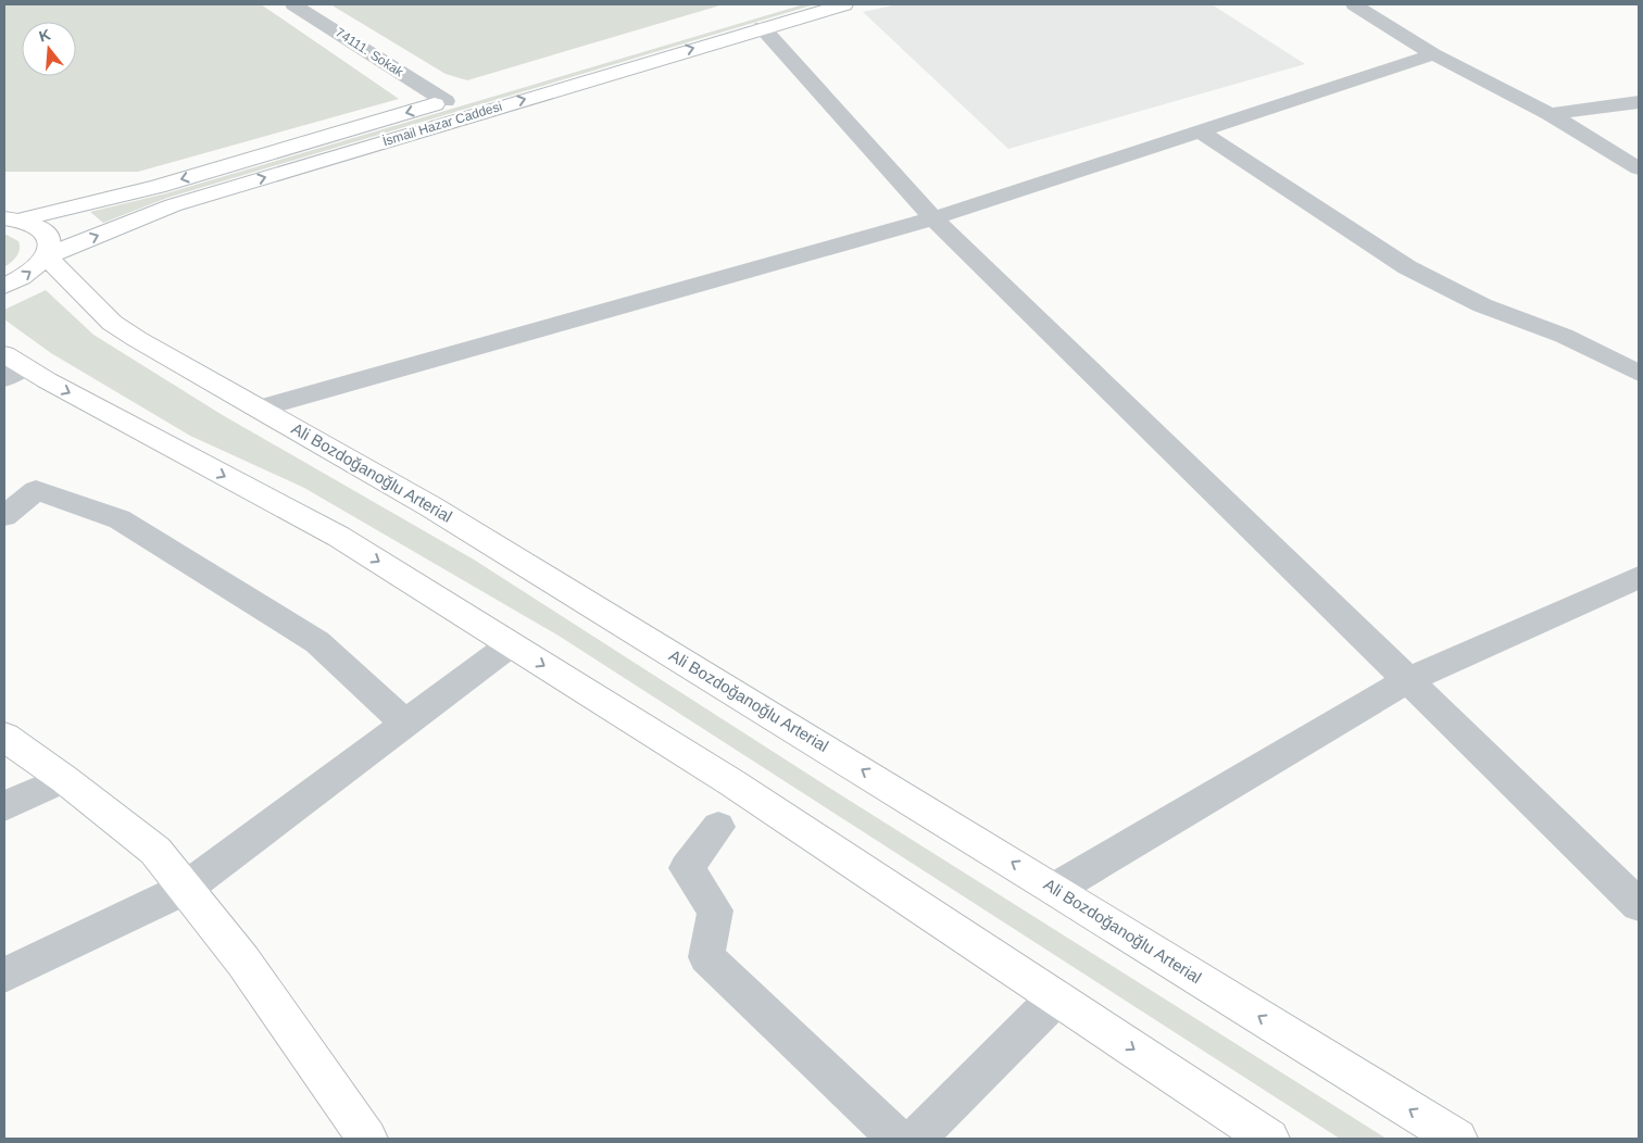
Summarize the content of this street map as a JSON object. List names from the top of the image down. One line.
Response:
{"streets":{"main road":["İsmail Hazar Caddesi","Ali Bozdoğanoğlu Arterial"],"street":["74111. Sokak"]},"crossings":[["74111. Sokak","İsmail Hazar Caddesi"],["İsmail Hazar Caddesi","Ali Bozdoğanoğlu Arterial"]],"north":"top"}
